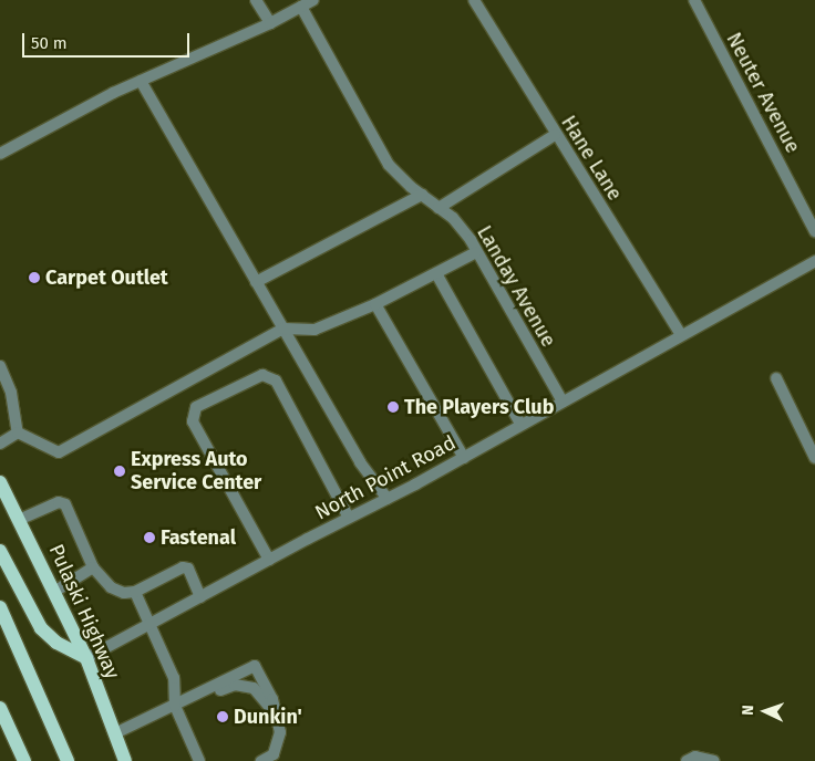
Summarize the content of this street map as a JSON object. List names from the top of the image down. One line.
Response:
{"streets":{"main road":["Pulaski Highway"],"street":["Neuter Avenue","Hane Lane","Landay Avenue","North Point Road"]},"crossings":[["Hane Lane","North Point Road"],["Landay Avenue","North Point Road"],["North Point Road","Pulaski Highway"]],"places":["Carpet Outlet","The Players Club","Express Auto Service Center","Fastenal","Dunkin'"],"scale_bar":"50 m","north":"left"}
